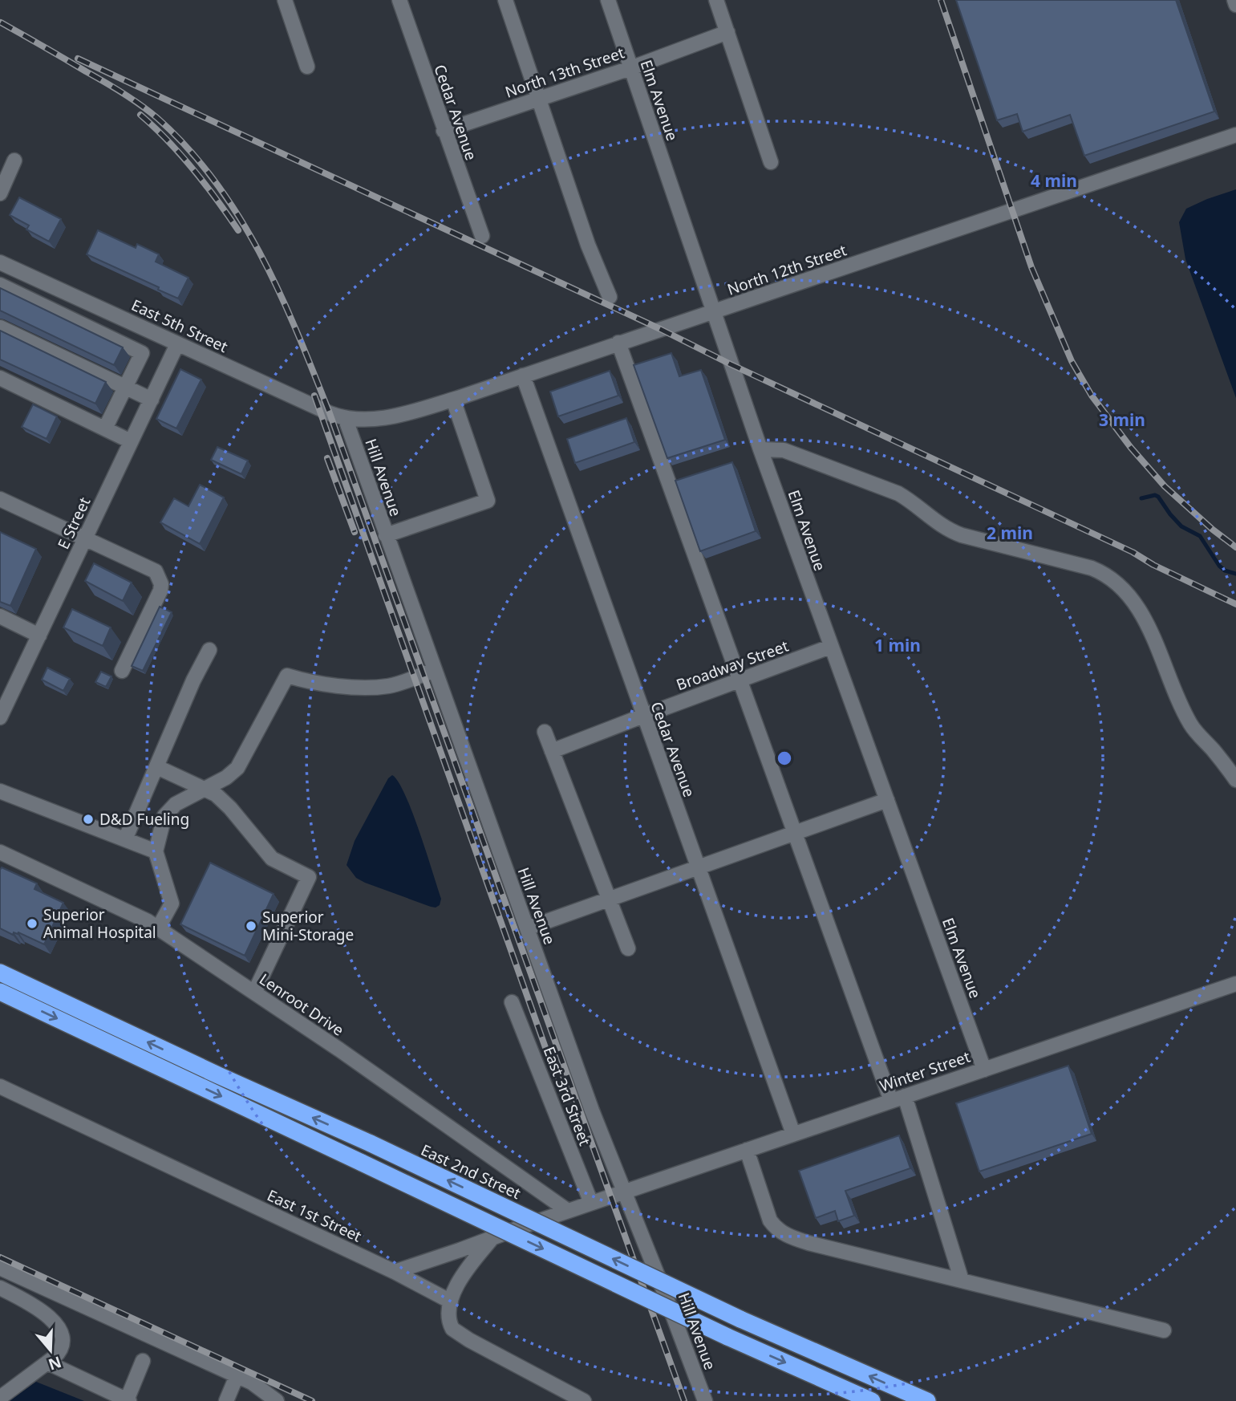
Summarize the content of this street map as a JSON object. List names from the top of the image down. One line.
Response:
{"streets":{"highway":["East 2nd Street"],"street":["North 13th Street","Elm Avenue","Cedar Avenue","North 12th Street","East 5th Street","Hill Avenue","E Street","Broadway Street","Lenroot Drive","Winter Street","East 3rd Street","East 1st Street"]},"crossings":[["North 13th Street","Elm Avenue"],["North 13th Street","Cedar Avenue"],["Elm Avenue","North 12th Street"],["Elm Avenue","Broadway Street"],["Elm Avenue","Winter Street"],["Cedar Avenue","North 12th Street"],["Cedar Avenue","Broadway Street"],["Cedar Avenue","Winter Street"],["North 12th Street","East 5th Street"],["North 12th Street","Hill Avenue"],["East 5th Street","Hill Avenue"],["East 5th Street","E Street"],["Hill Avenue","Winter Street"],["Hill Avenue","East 2nd Street"]],"places":["D&D Fueling","Superior Animal Hospital","Superior Mini-Storage"],"north":"bottom","rings":["4 min","3 min","2 min","1 min"]}
